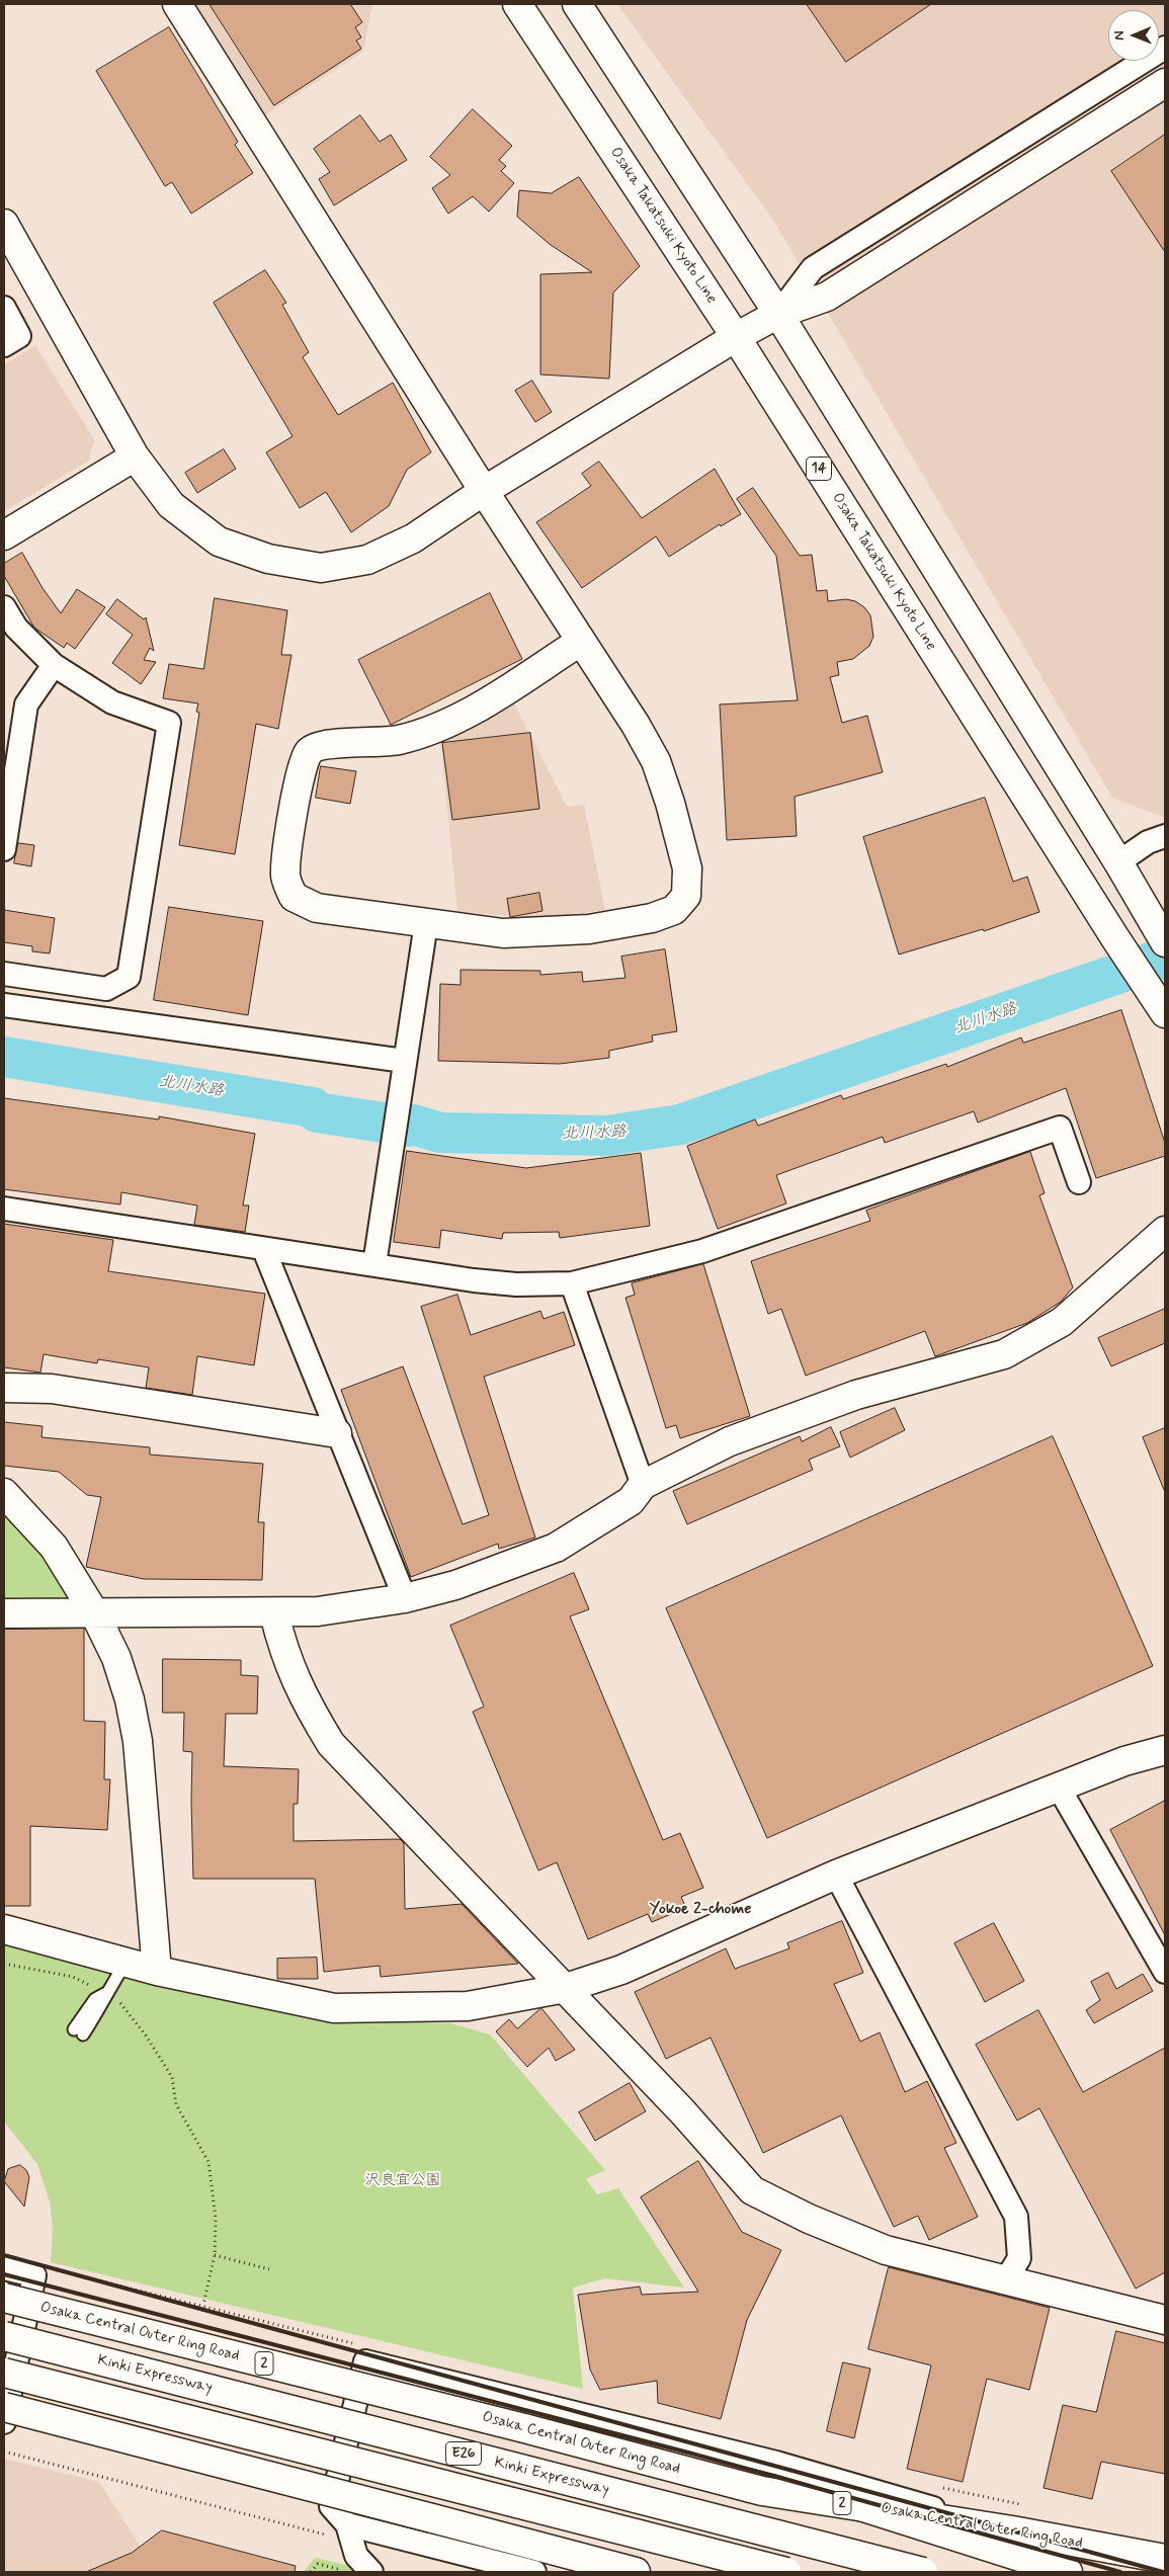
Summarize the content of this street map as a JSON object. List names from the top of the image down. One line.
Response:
{"streets":{"main road":["Osaka Takatsuki Kyoto Line","14","Osaka Central Outer Ring Road","2","Kinki Expressway","E26"]},"districts":["Yokoe 2-chome"],"water":["北川水路"],"parks":["沢良宜公園"],"north":"left"}
